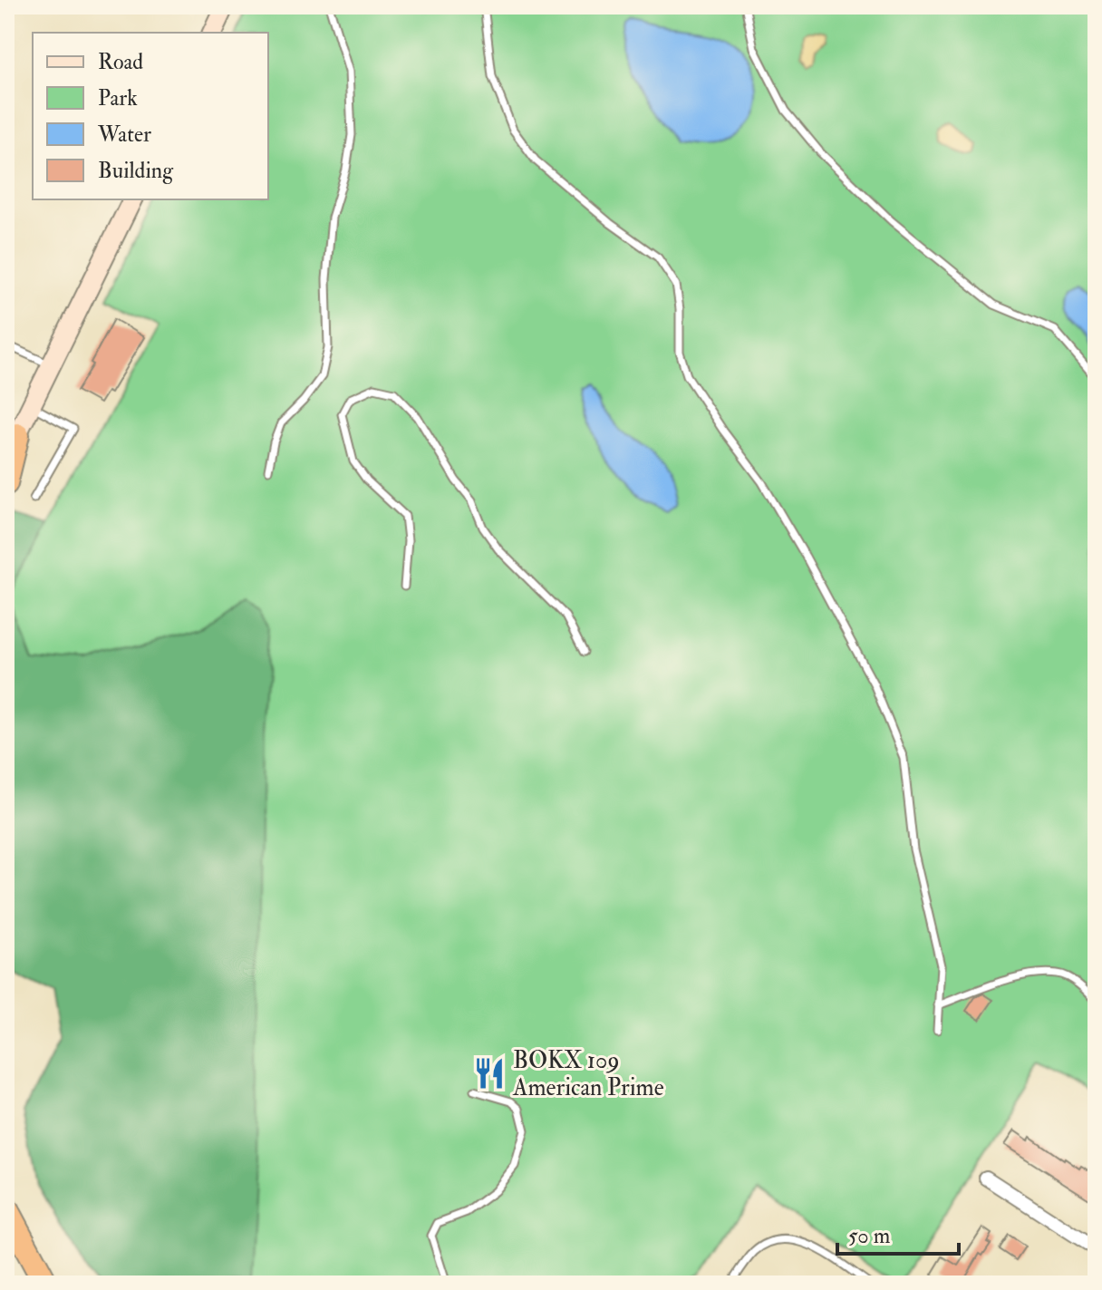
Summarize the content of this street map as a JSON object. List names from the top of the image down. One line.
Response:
{"places":{"restaurant":["BOKX 109 American Prime"]},"legend":["Road","Park","Water","Building"],"scale_bar":"50 m"}
